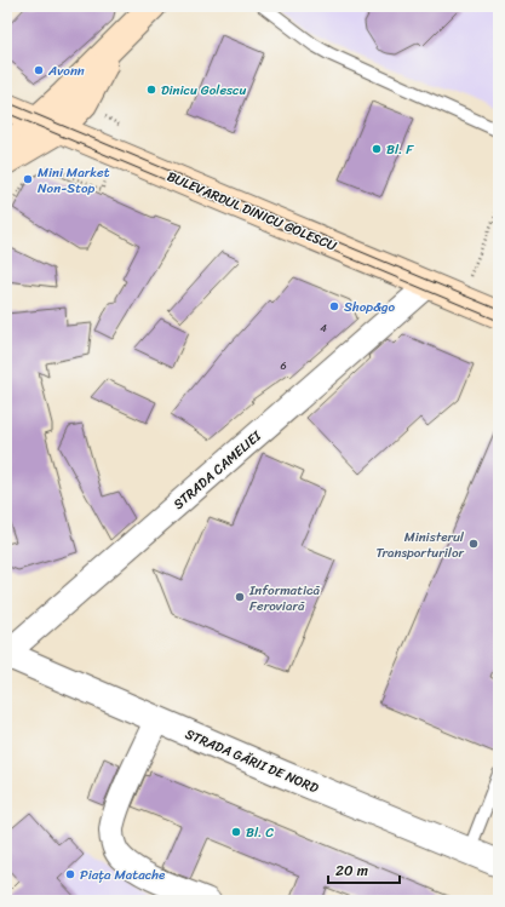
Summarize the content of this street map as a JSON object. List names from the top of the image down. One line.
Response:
{"streets":{"main road":["BULEVARDUL DINICU GOLESCU"],"street":["STRADA CAMELIEI","STRADA GĂRII DE NORD"]},"crossings":[["BULEVARDUL DINICU GOLESCU","STRADA CAMELIEI"],["STRADA CAMELIEI","STRADA GĂRII DE NORD"]],"places":["Avonn","Dinicu Golescu","Bl. F","Mini Market Non-Stop","Shop&go","Ministerul Transporturilor","Informatică Feroviară","Bl. C","Piața Matache"],"house_numbers":["4","6"],"scale_bar":"20 m"}
